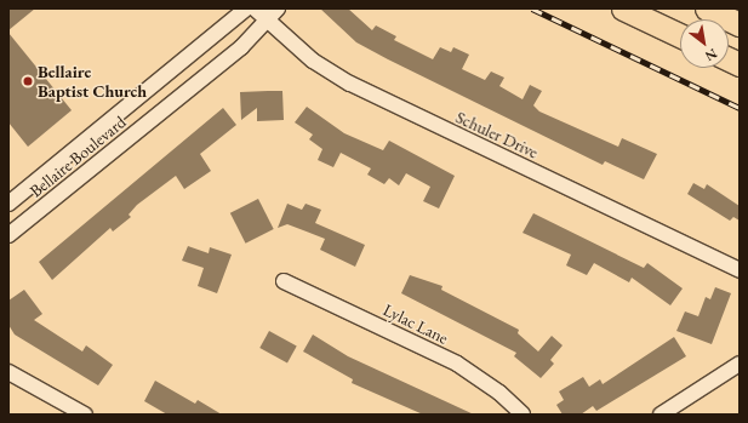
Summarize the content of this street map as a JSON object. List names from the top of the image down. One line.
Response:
{"streets":{"street":["Schuler Drive","Bellaire Boulevard","Lylac Lane"]},"crossings":[["Schuler Drive","Bellaire Boulevard"]],"places":["Bellaire Baptist Church"],"north":"bottom right"}
